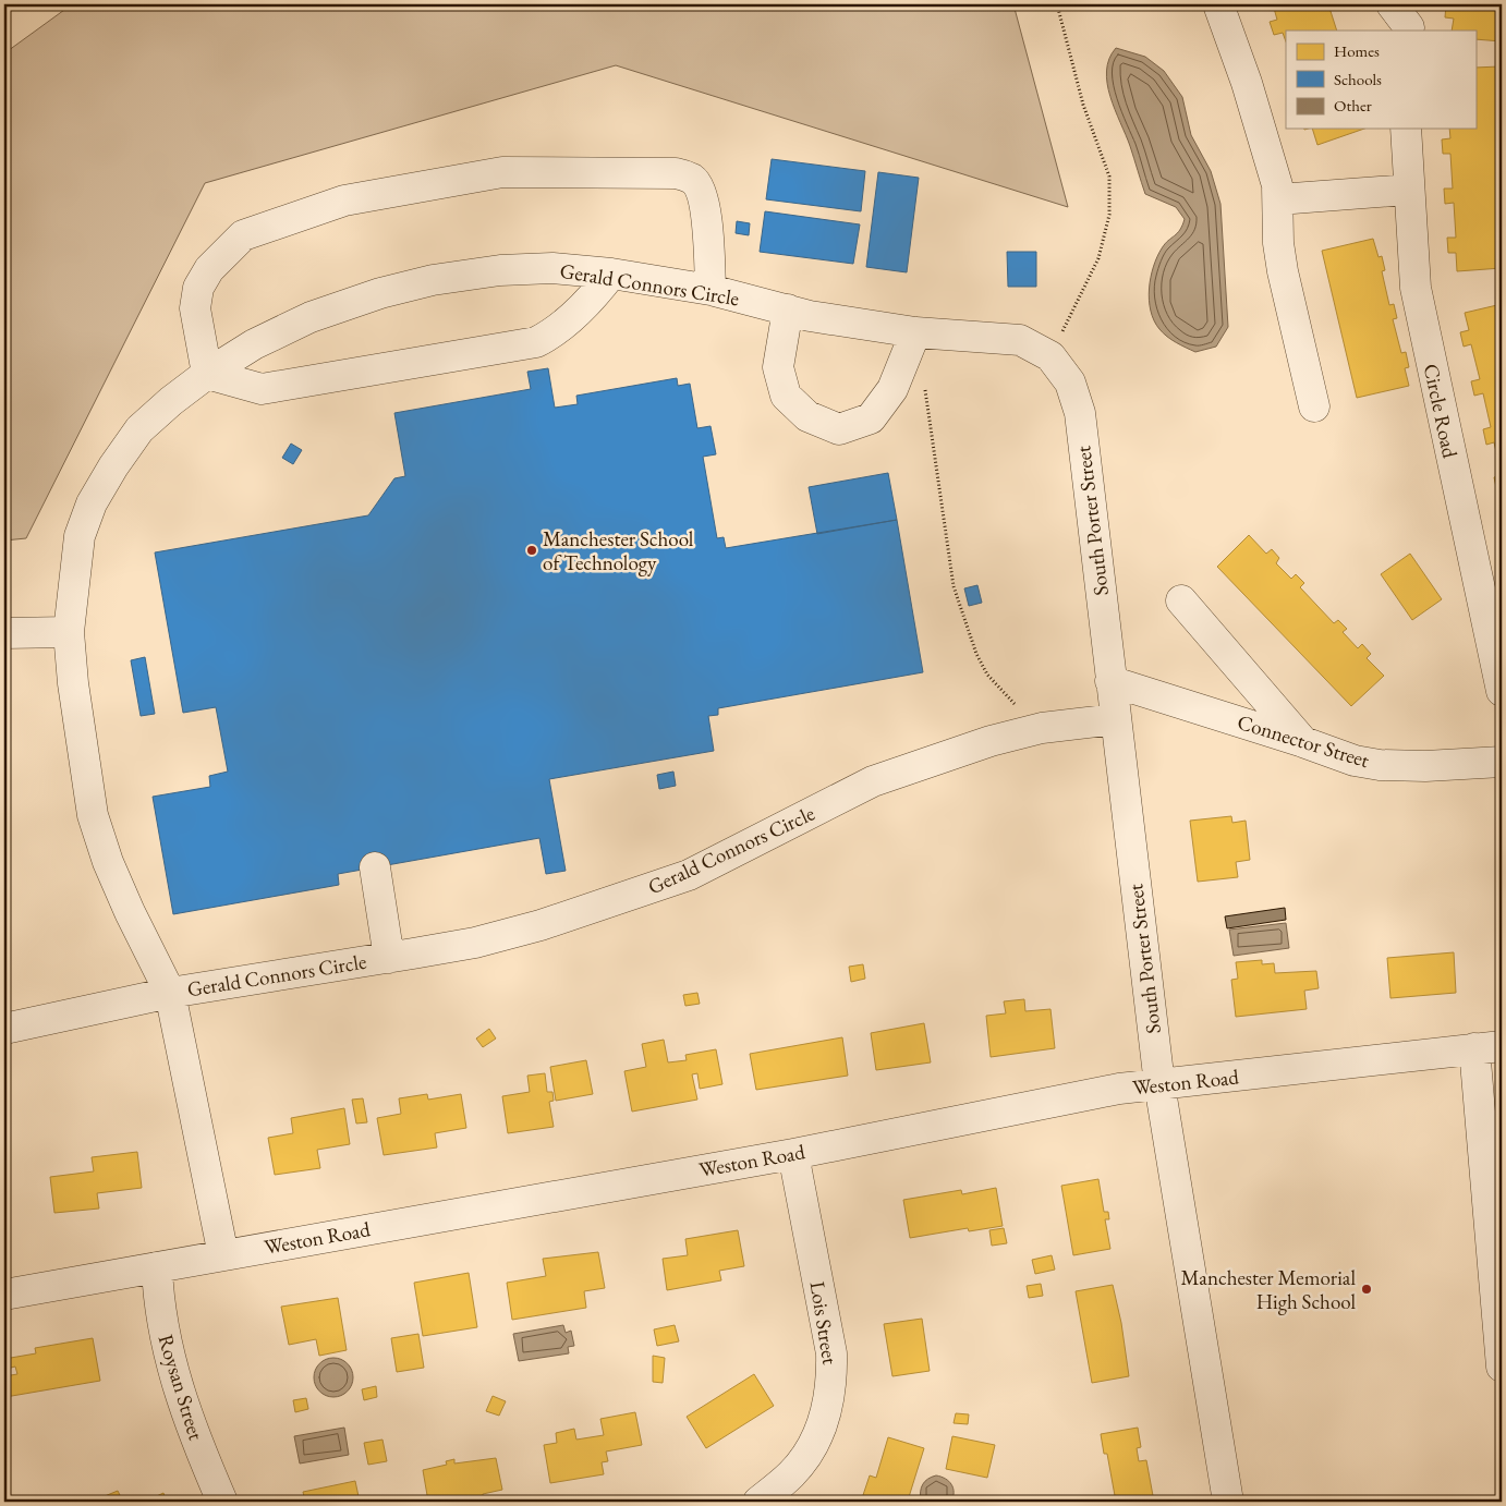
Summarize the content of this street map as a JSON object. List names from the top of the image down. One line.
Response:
{"streets":{"street":["Gerald Connors Circle","Circle Road","South Porter Street","Connector Street","Weston Road","Lois Street","Roysan Street"]},"crossings":[["Gerald Connors Circle","South Porter Street"],["South Porter Street","Connector Street"],["South Porter Street","Weston Road"],["Weston Road","Lois Street"],["Weston Road","Roysan Street"]],"places":["Manchester School of Technology","Manchester Memorial High School"],"legend":["Homes","Schools","Other"]}
